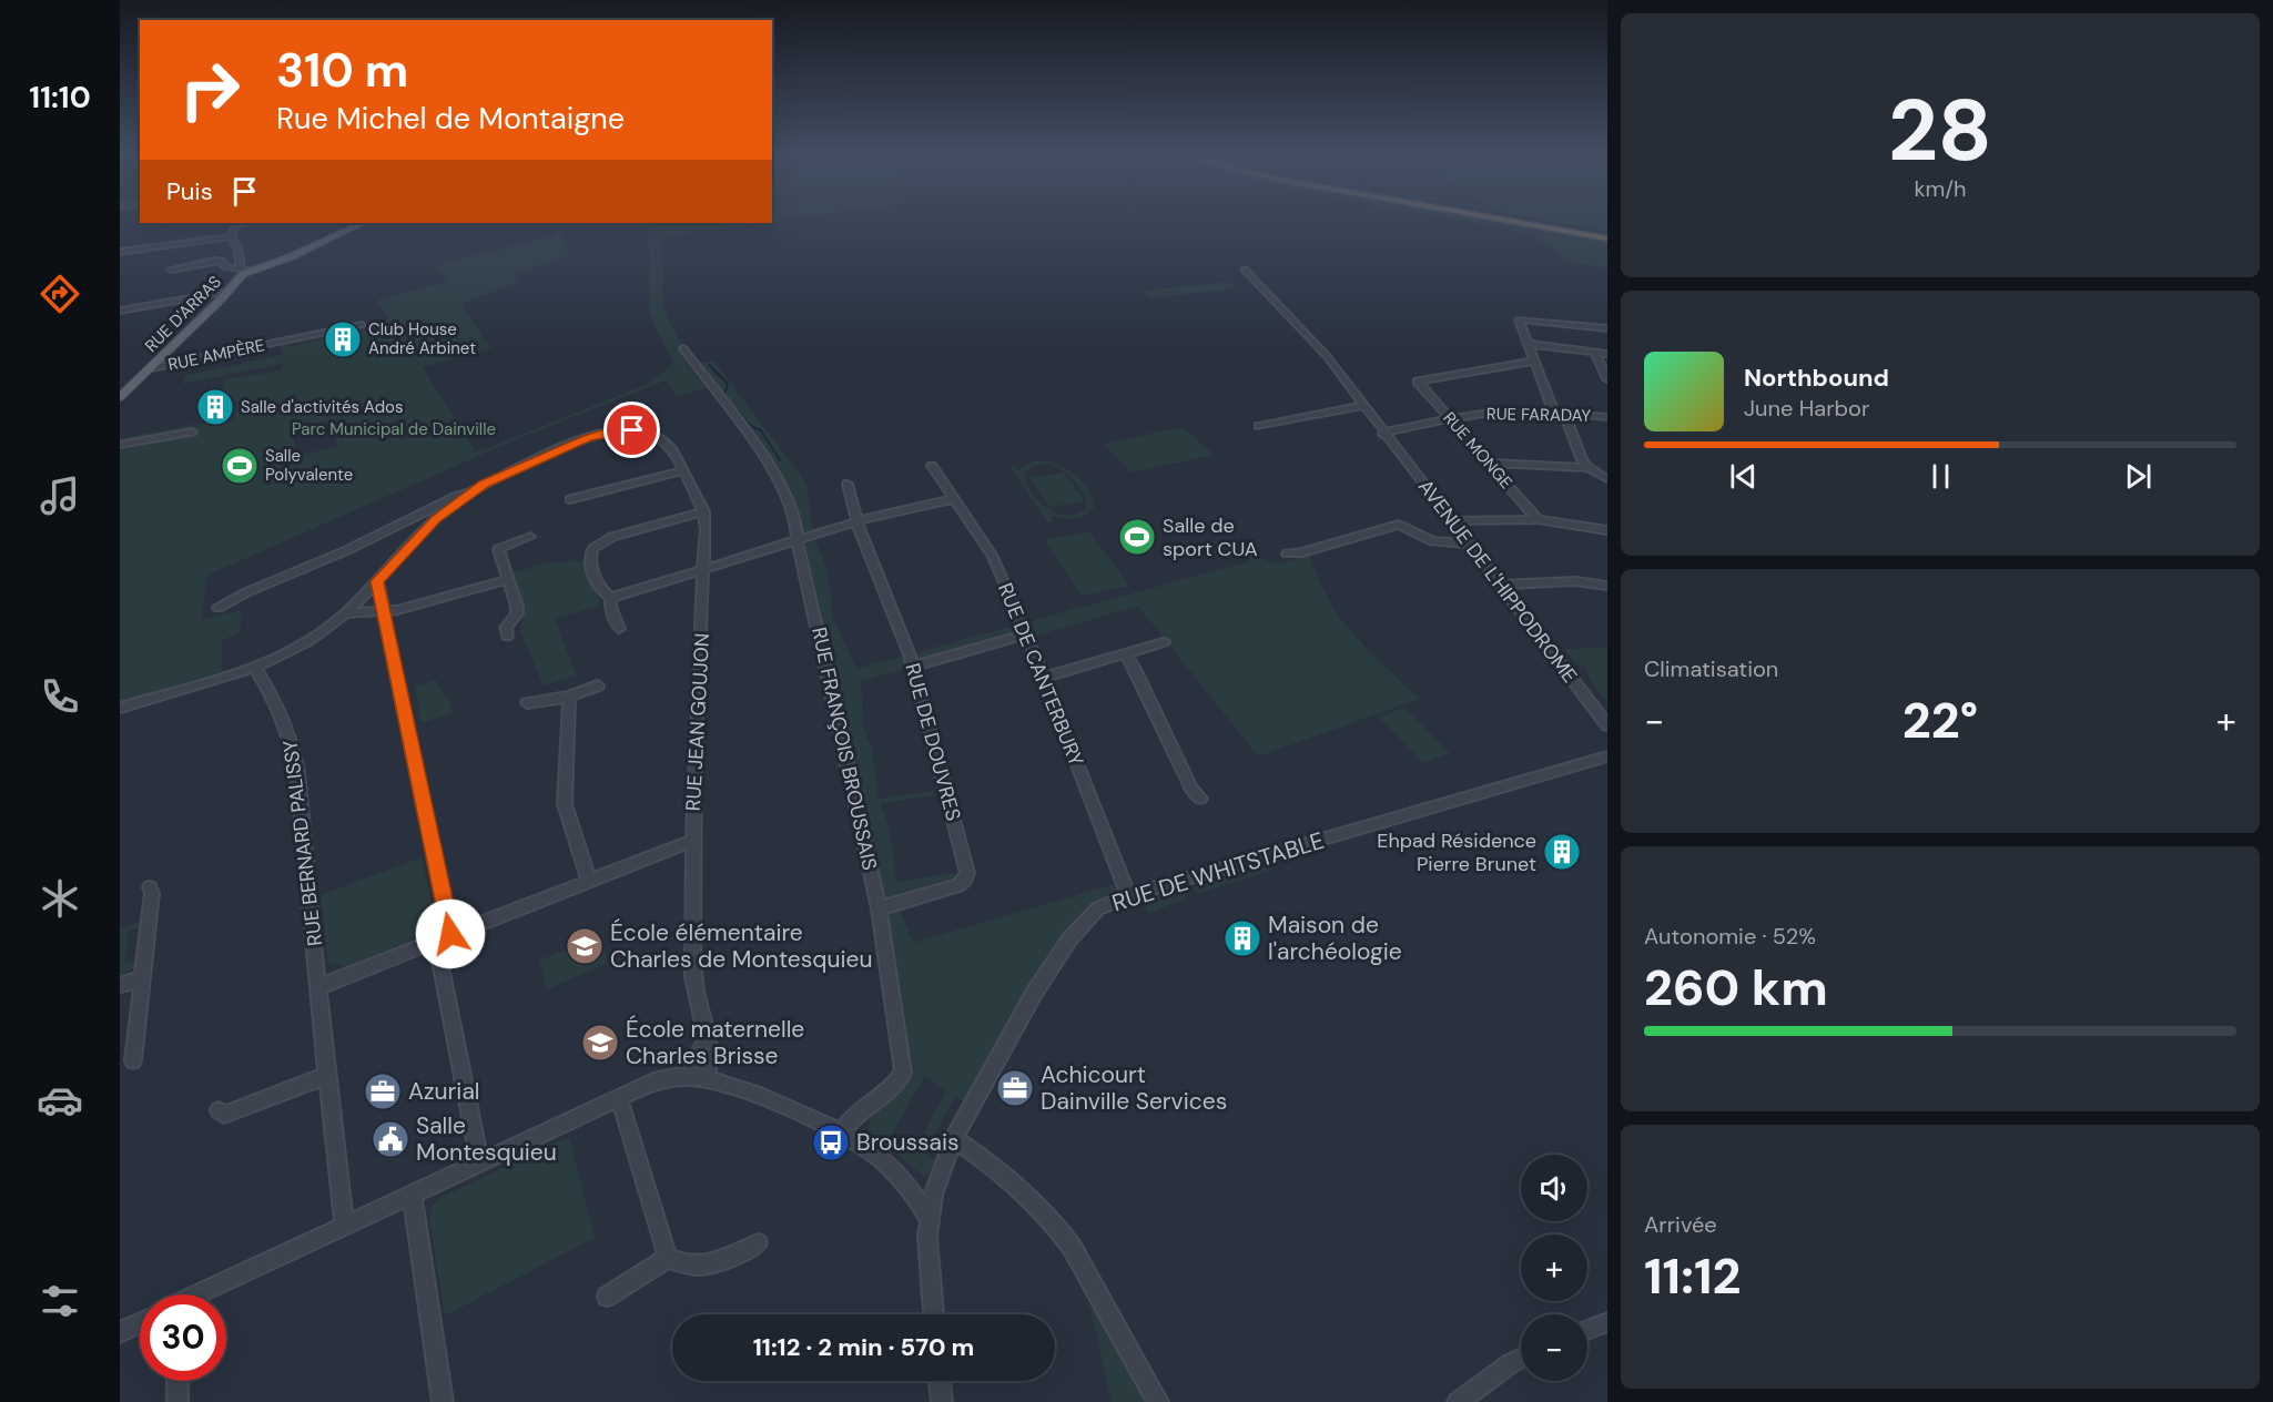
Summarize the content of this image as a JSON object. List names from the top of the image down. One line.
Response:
{"streets":{"main road":["RUE D'ARRAS"],"street":["RUE AMPÈRE","RUE FARADAY","RUE MONGE","AVENUE DE L'HIPPODROME","RUE DE CANTERBURY","RUE JEAN GOUJON","RUE DE DOUVRES","RUE FRANÇOIS BROUSSAIS","RUE BERNARD PALISSY","RUE DE WHITSTABLE"]},"crossings":[["RUE D'ARRAS","RUE AMPÈRE"],["RUE FARADAY","RUE MONGE"],["RUE FARADAY","AVENUE DE L'HIPPODROME"],["RUE DE CANTERBURY","RUE DE WHITSTABLE"],["RUE DE DOUVRES","RUE FRANÇOIS BROUSSAIS"]],"parks":["Parc Municipal de Dainville"],"places":{"building":["Club House André Arbinet","Salle d'activités Ados","Ehpad Résidence Pierre Brunet","Maison de l'archéologie"],"sports":["Salle Polyvalente","Salle de sport CUA"],"school or university":["École élémentaire Charles de Montesquieu","École maternelle Charles Brisse"],"office":["Achicourt Dainville Services","Azurial"],"public building":["Salle Montesquieu"],"bus stop":["Broussais"]},"page":{"tabs":"11:10","tile":[["28","km/h"],"Climatisation",["Autonomie · 52%","260 km"],["Arrivée","11:12"]],"turn":["310 m","Rue Michel de Montaigne"],"then":"Puis","song":["Northbound","June Harbor"],"heat":["−","22°","+"],"map_buttons":["+","−"],"limit":"30","trip":"11:12 · 2 min · 570 m"}}
